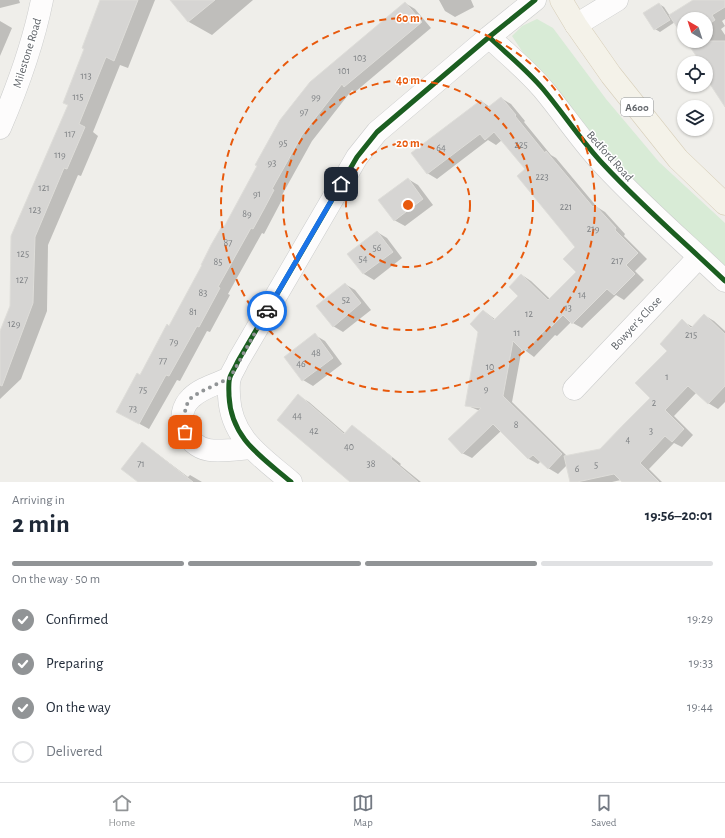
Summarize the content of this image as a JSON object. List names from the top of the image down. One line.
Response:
{"streets":{"main road":["A600"],"street":["Milestone Road","Bedford Road","Bowyer's Close"]},"crossings":[["Bedford Road","Bowyer's Close"]],"house_numbers":["103","101","113","115","99","97","117","95","225","64","119","93","223","121","91","221","123","89","219","87","56","125","54","217","85","127","83","14","52","13","81","12","129","11","215","79","48","77","46","10","1","9","75","2","73","44","8","42","3","4","40","71","38","5","6"],"north":"top left","page":{"heading":["2 min","Arriving in","19:56–20:01"],"bar":"On the way · 50 m","list":[["Confirmed","19:29"],["Preparing","19:33"],["On the way","19:44"],"Delivered"],"tabs":["Home","Map","Saved"]},"rings":["60 m","40 m","20 m"]}
